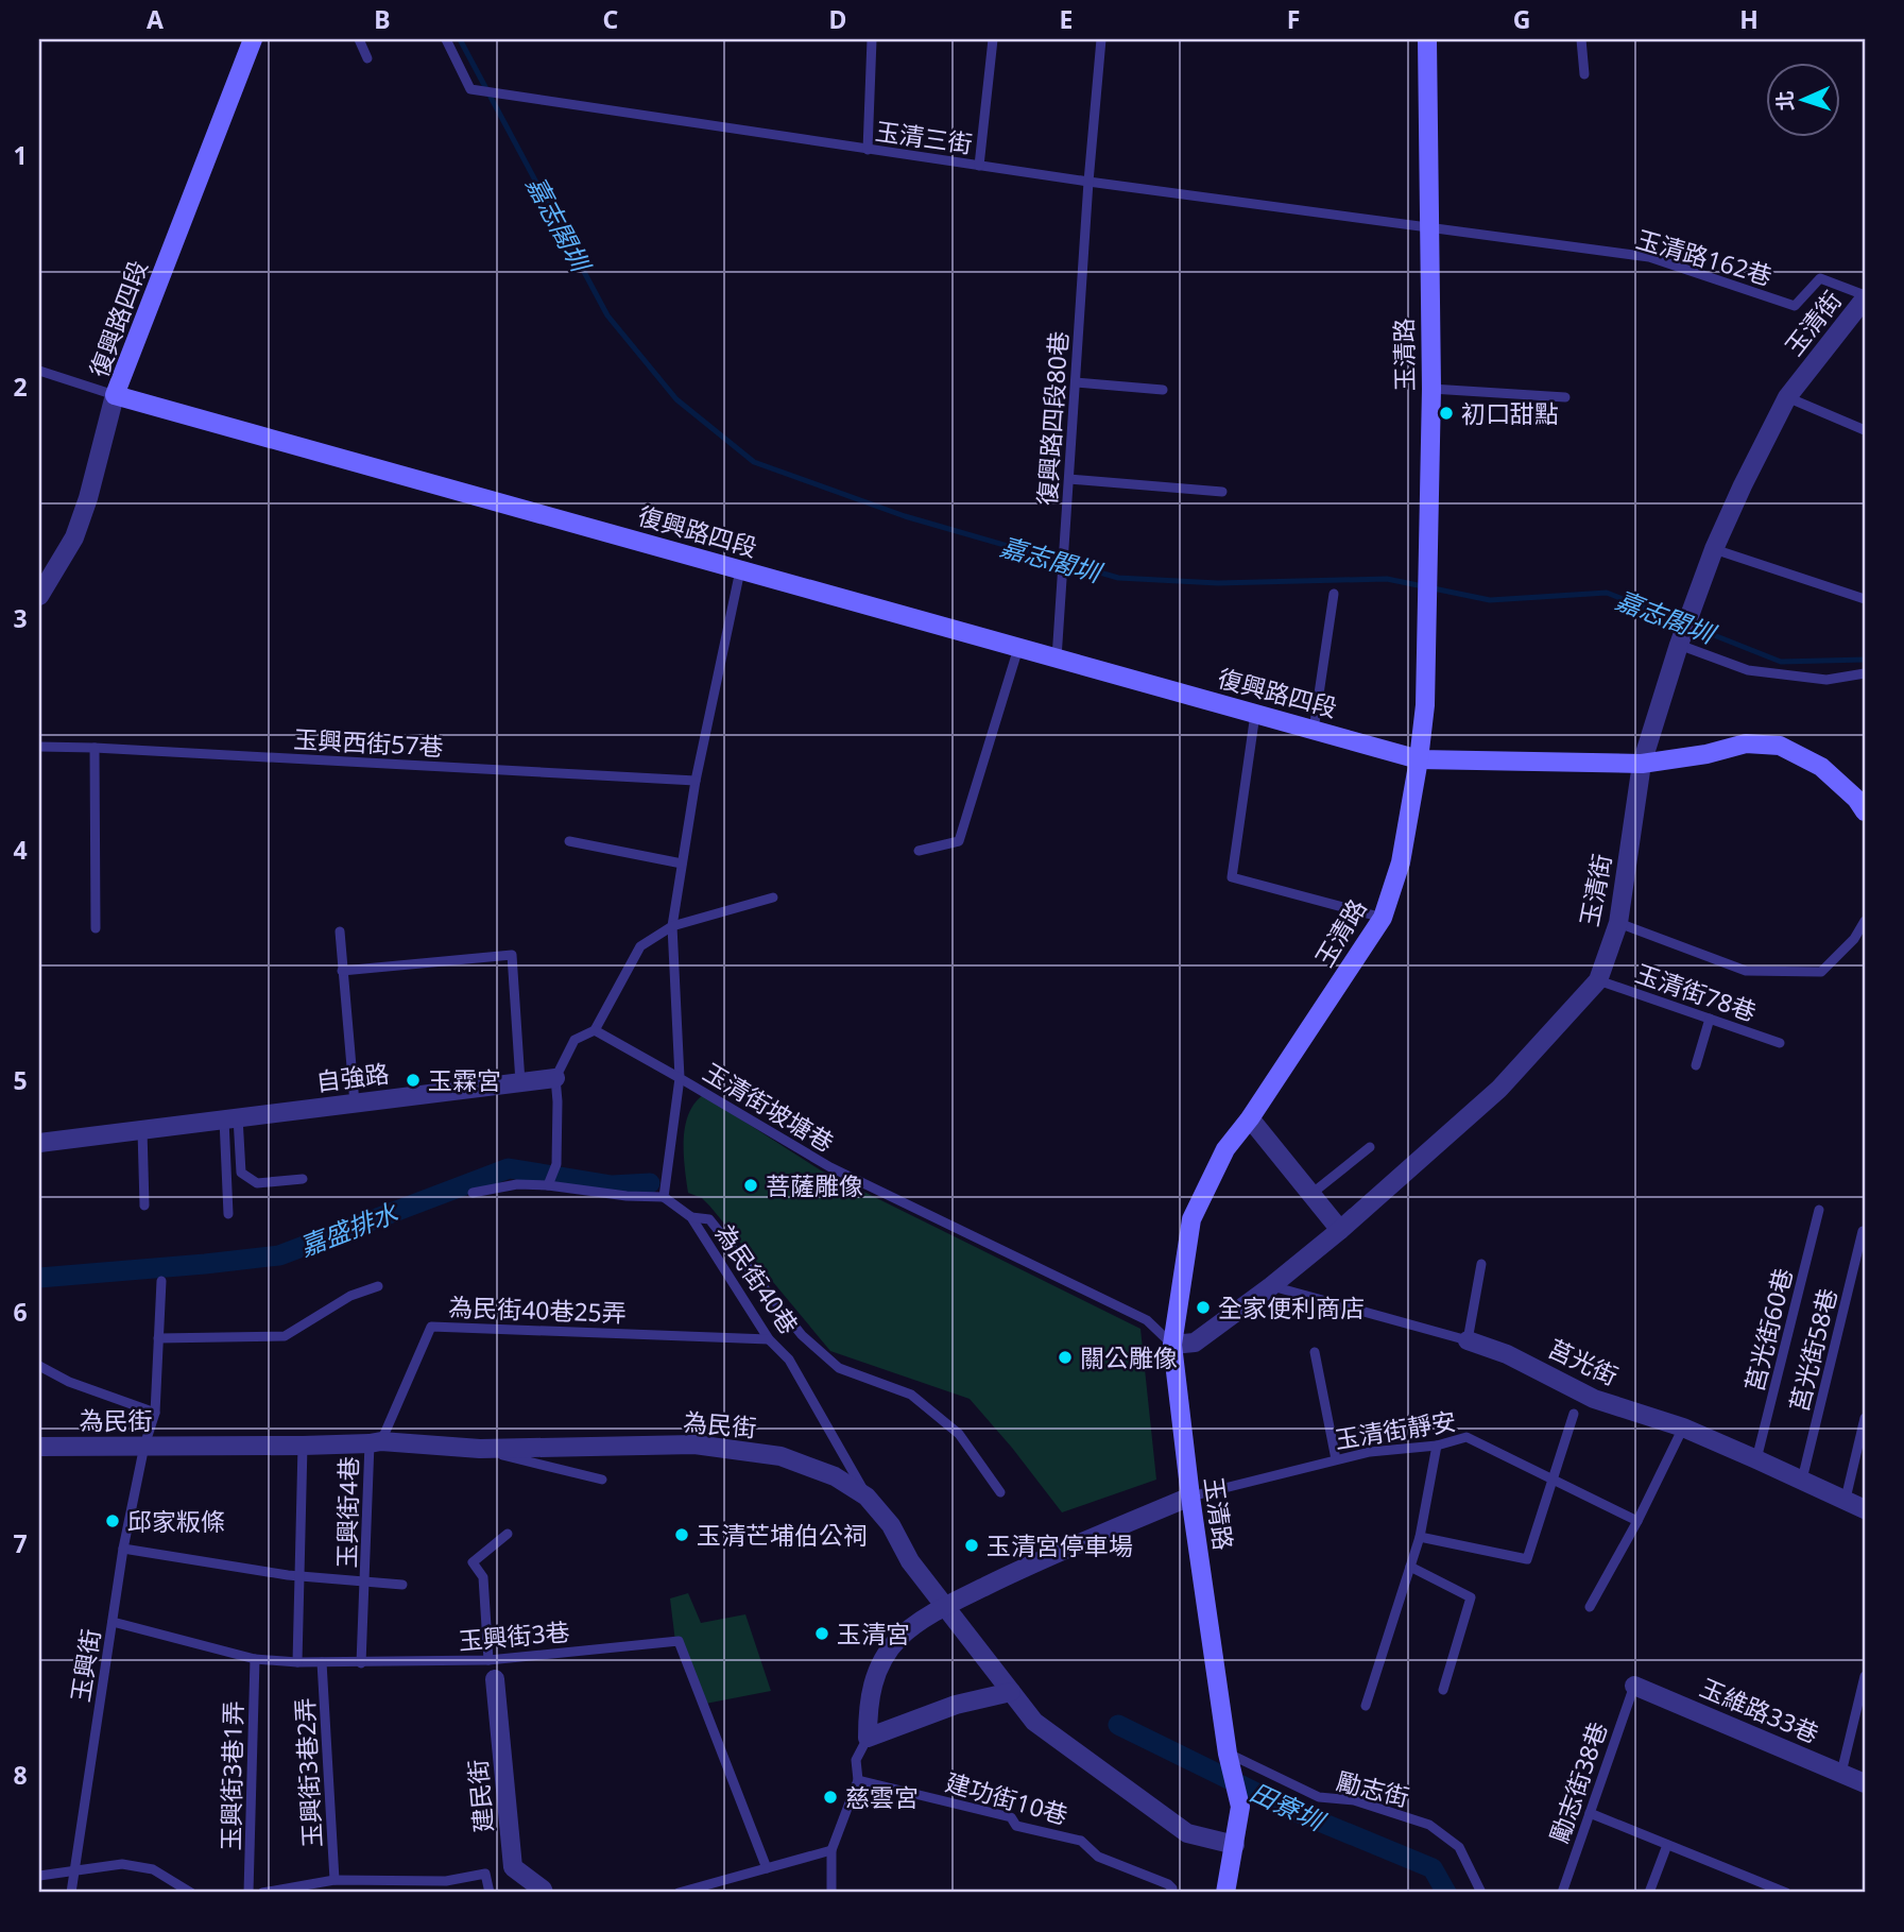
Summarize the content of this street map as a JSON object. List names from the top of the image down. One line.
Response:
{"streets":{"street":["復興路四段","玉清街","玉清路","自強路","莒光街","為民街","玉維路33巷","建民街"],"lane":["玉清三街","玉清路162巷","復興路四段80巷","玉興西街57巷","玉清街78巷","玉清街坡塘巷","為民街40巷","為民街40巷25弄","莒光街60巷","莒光街58巷","玉清街靜安","玉興街4巷","玉興街3巷","玉興街","玉興街3巷2弄","玉興街3巷1弄","勵志街38巷","勵志街","建功街10巷"]},"crossings":[["玉清三街","玉清路162巷"],["玉清三街","玉清路"],["玉清三街","復興路四段80巷"],["玉清路162巷","玉清街"],["玉清路162巷","玉清路"],["復興路四段","玉清街"],["復興路四段","玉清路"],["復興路四段","復興路四段80巷"],["復興路四段","玉清街坡塘巷"],["玉清街","玉清路"],["玉清街","玉清街78巷"],["玉清街","玉清街坡塘巷"],["玉清街","莒光街"],["玉清路","玉清街坡塘巷"],["玉清路","為民街"],["玉清路","玉清街靜安"],["玉清路","勵志街"],["玉興西街57巷","玉清街坡塘巷"],["為民街40巷","為民街40巷25弄"],["為民街40巷","為民街"],["為民街40巷25弄","為民街"],["為民街40巷25弄","玉興街4巷"],["莒光街60巷","莒光街"],["莒光街58巷","莒光街"],["為民街","玉興街4巷"],["為民街","玉興街"],["玉興街4巷","玉興街3巷"],["玉興街4巷","玉興街"],["玉興街3巷","玉興街"],["玉興街3巷","玉興街3巷2弄"],["玉興街3巷","玉興街3巷1弄"],["玉維路33巷","勵志街38巷"]],"water":["嘉志閣圳","嘉盛排水","田寮圳"],"places":["初口甜點","玉霖宮","菩薩雕像","全家便利商店","關公雕像","邱家粄條","玉清芒埔伯公祠","玉清宮停車場","玉清宮","慈雲宮"],"north":"left","grid":{"columns":["A","B","C","D","E","F","G","H"],"rows":["1","2","3","4","5","6","7","8"]}}
